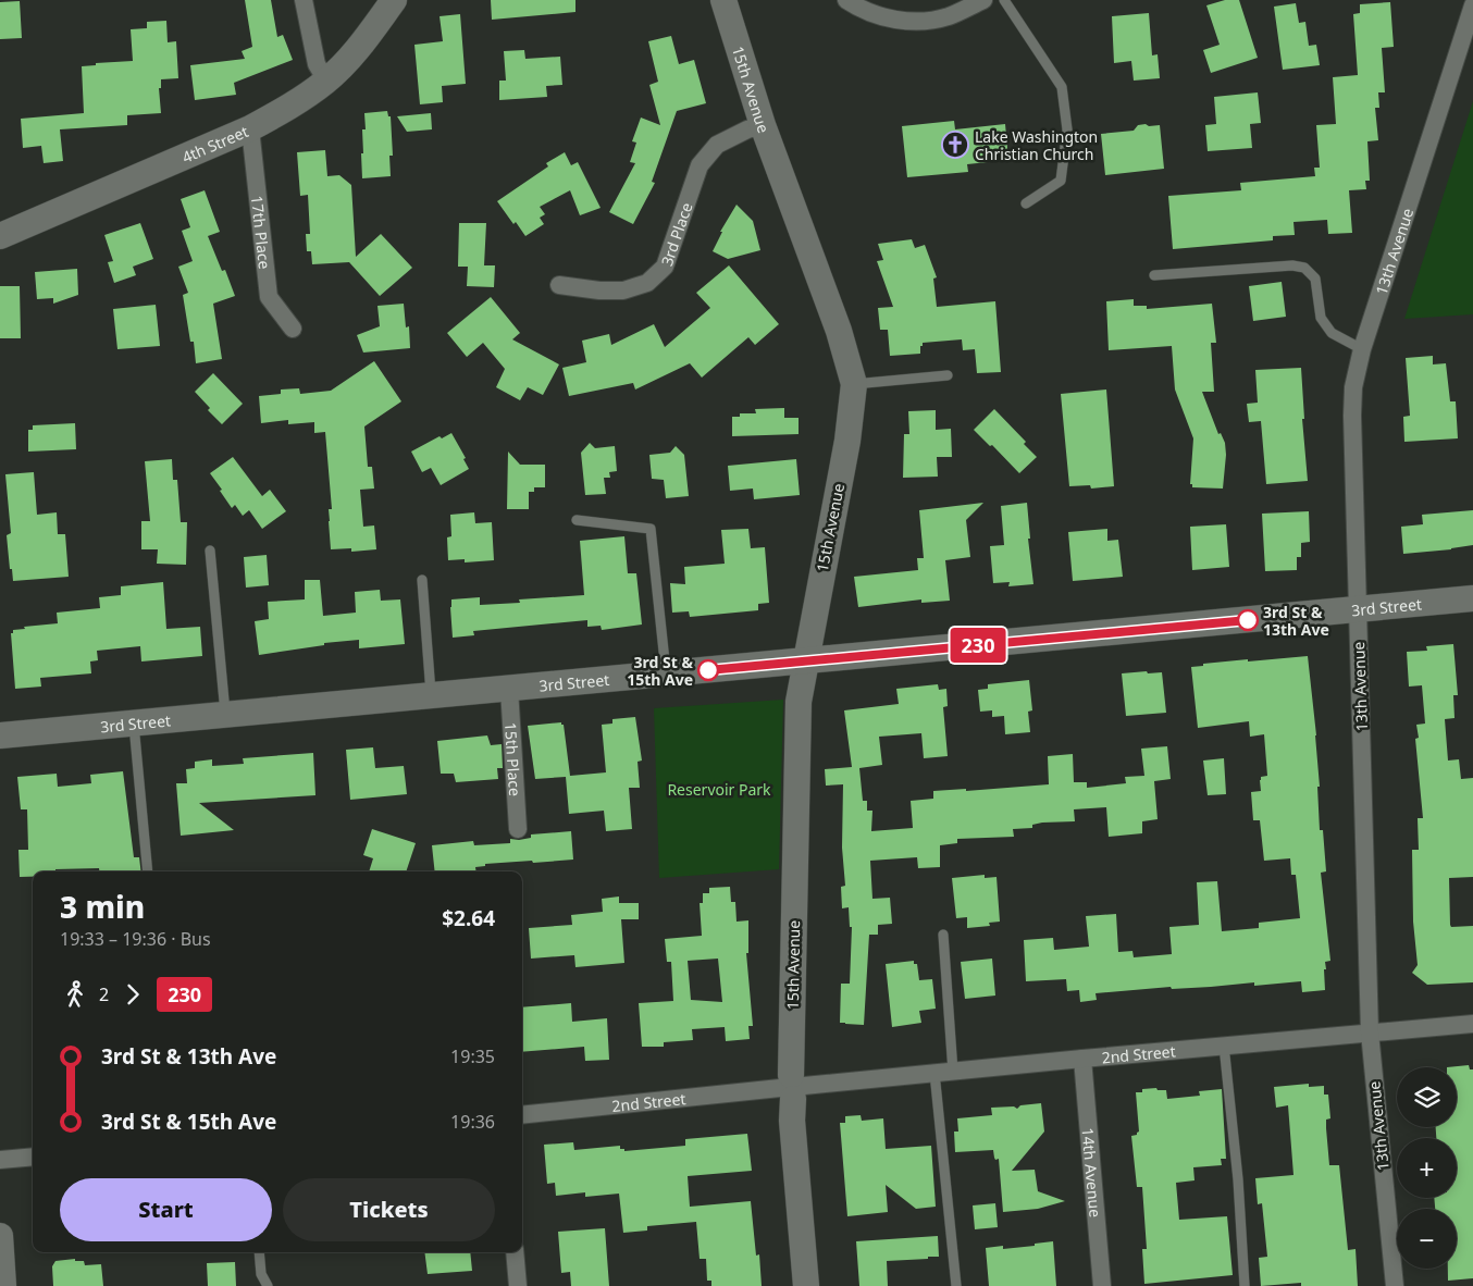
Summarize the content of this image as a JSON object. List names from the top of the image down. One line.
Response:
{"streets":{"street":["15th Avenue","4th Street","17th Place","3rd Place","13th Avenue","3rd Street","15th Place","2nd Street","14th Avenue"]},"crossings":[["15th Avenue","3rd Place"],["15th Avenue","3rd Street"],["15th Avenue","2nd Street"],["4th Street","17th Place"],["13th Avenue","3rd Street"],["13th Avenue","2nd Street"],["3rd Street","15th Place"],["2nd Street","14th Avenue"]],"parks":["Reservoir Park"],"places":{"church":["Lake Washington Christian Church"],"other":["3rd St & 13th Ave","3rd St & 15th Ave"]},"lines":["bus line 230"],"page":{"on_map":"230","heading":["3 min","19:33 – 19:36 · Bus","$2.64"],"legs":["2","230"],"list":[{"name":"3rd St & 13th Ave","value":"19:35"},{"name":"3rd St & 15th Ave","value":"19:36"}],"map_buttons":["+","−"],"buttons":["Start","Tickets"]}}
